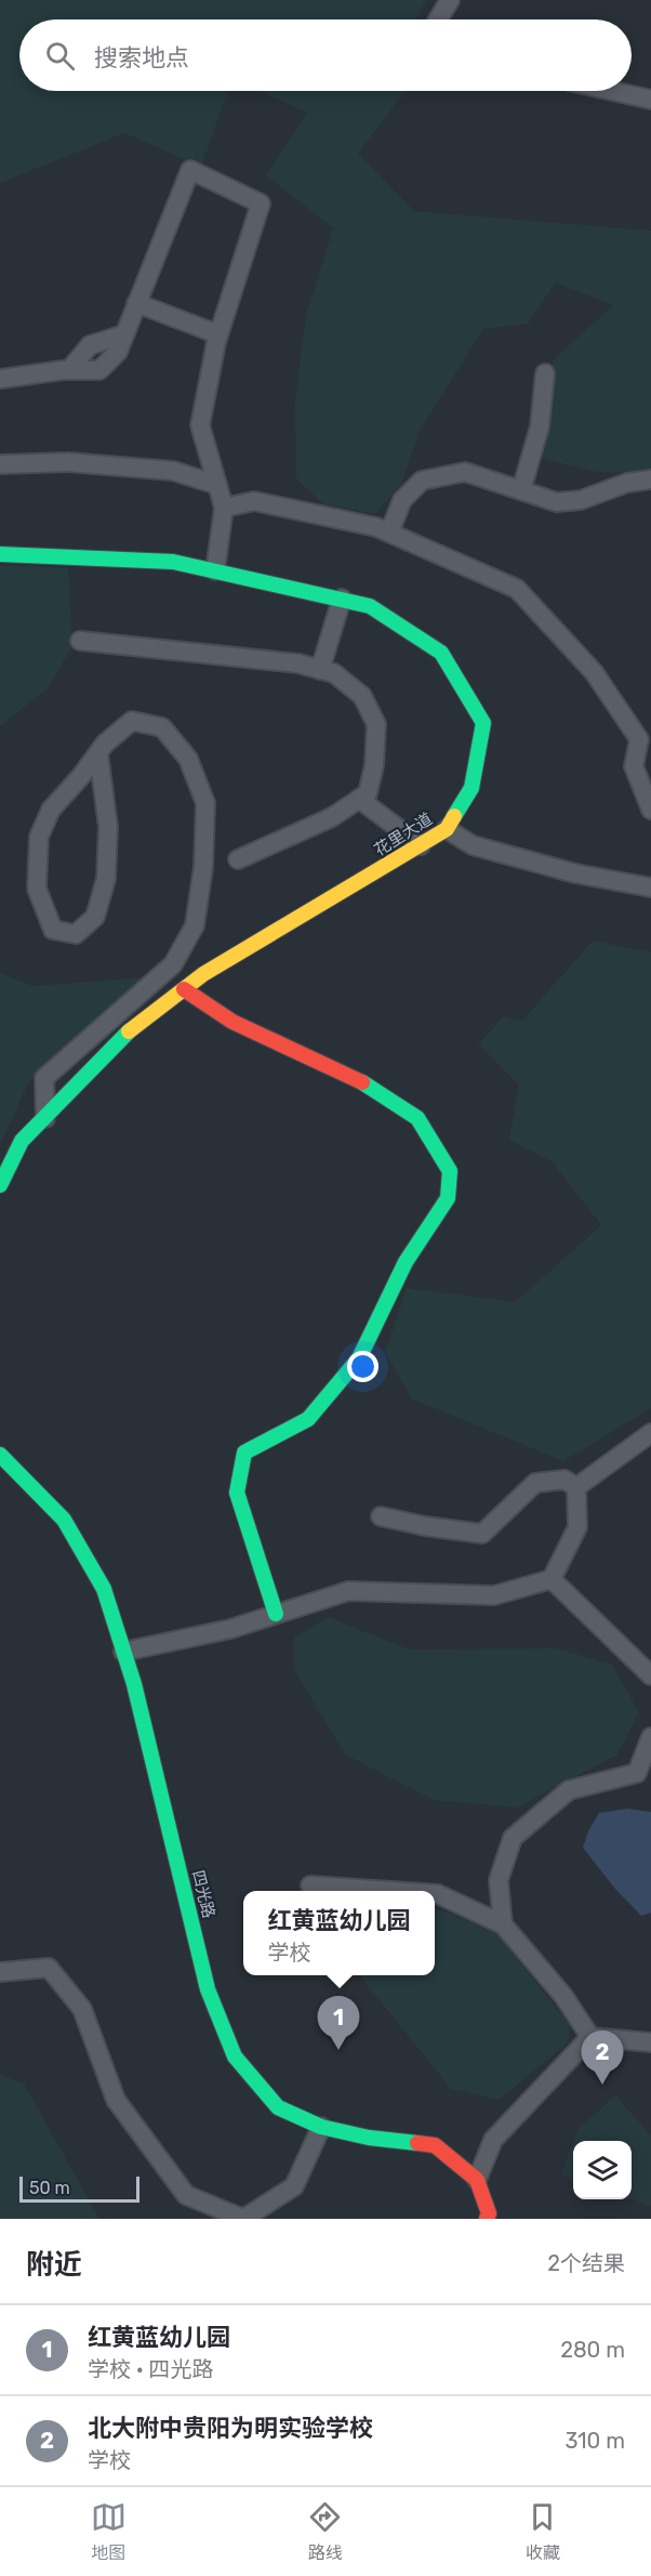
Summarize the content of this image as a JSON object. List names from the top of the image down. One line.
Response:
{"streets":{"street":["花里大道","四光路"]},"scale_bar":"50 m","page":{"search":"搜索地点","popup":["红黄蓝幼儿园","学校"],"pins":["1","2"],"scale":"50 m","heading":["附近","2个结果"],"list":[{"mark":"1","name":"红黄蓝幼儿园","note":"学校 · 四光路","value":"280 m"},{"mark":"2","name":"北大附中贵阳为明实验学校","note":"学校","value":"310 m"}],"nav":["地图","路线","收藏"]}}
